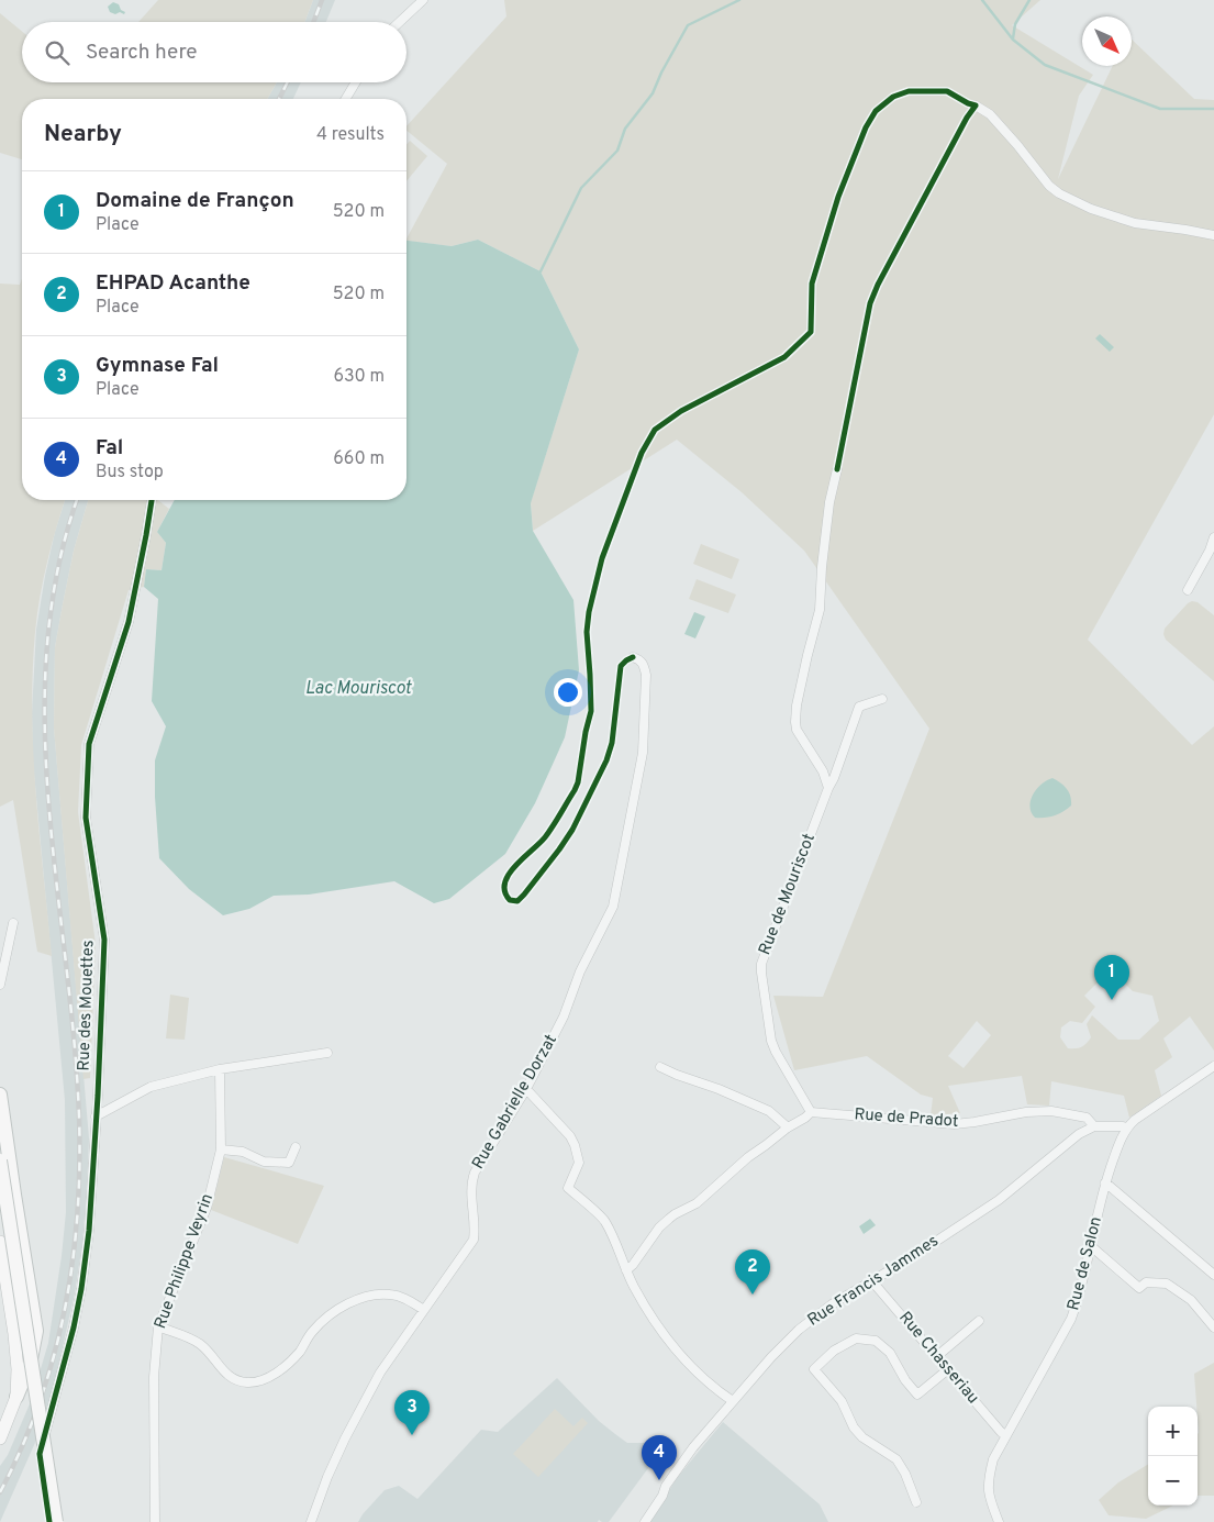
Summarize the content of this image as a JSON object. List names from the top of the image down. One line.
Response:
{"streets":{"street":["Rue de Mouriscot","Rue des Mouettes","Rue Gabrielle Dorzat","Rue de Pradot","Rue Philippe Veyrin","Rue de Salon","Rue Francis Jammes","Rue Chasseriau"]},"crossings":[["Rue de Mouriscot","Rue de Pradot"],["Rue de Pradot","Rue Francis Jammes"],["Rue de Salon","Rue Chasseriau"],["Rue Francis Jammes","Rue Chasseriau"]],"water":["Lac Mouriscot"],"north":"bottom right","page":{"search":"Search here","heading":["Nearby","4 results"],"list":[{"mark":"1","name":"Domaine de Françon","note":"Place","value":"520 m"},{"mark":"2","name":"EHPAD Acanthe","note":"Place","value":"520 m"},{"mark":"3","name":"Gymnase Fal","note":"Place","value":"630 m"},{"mark":"4","name":"Fal","note":"Bus stop","value":"660 m"}],"pins":["1","2","3","4"],"map_buttons":["+","−"]}}
